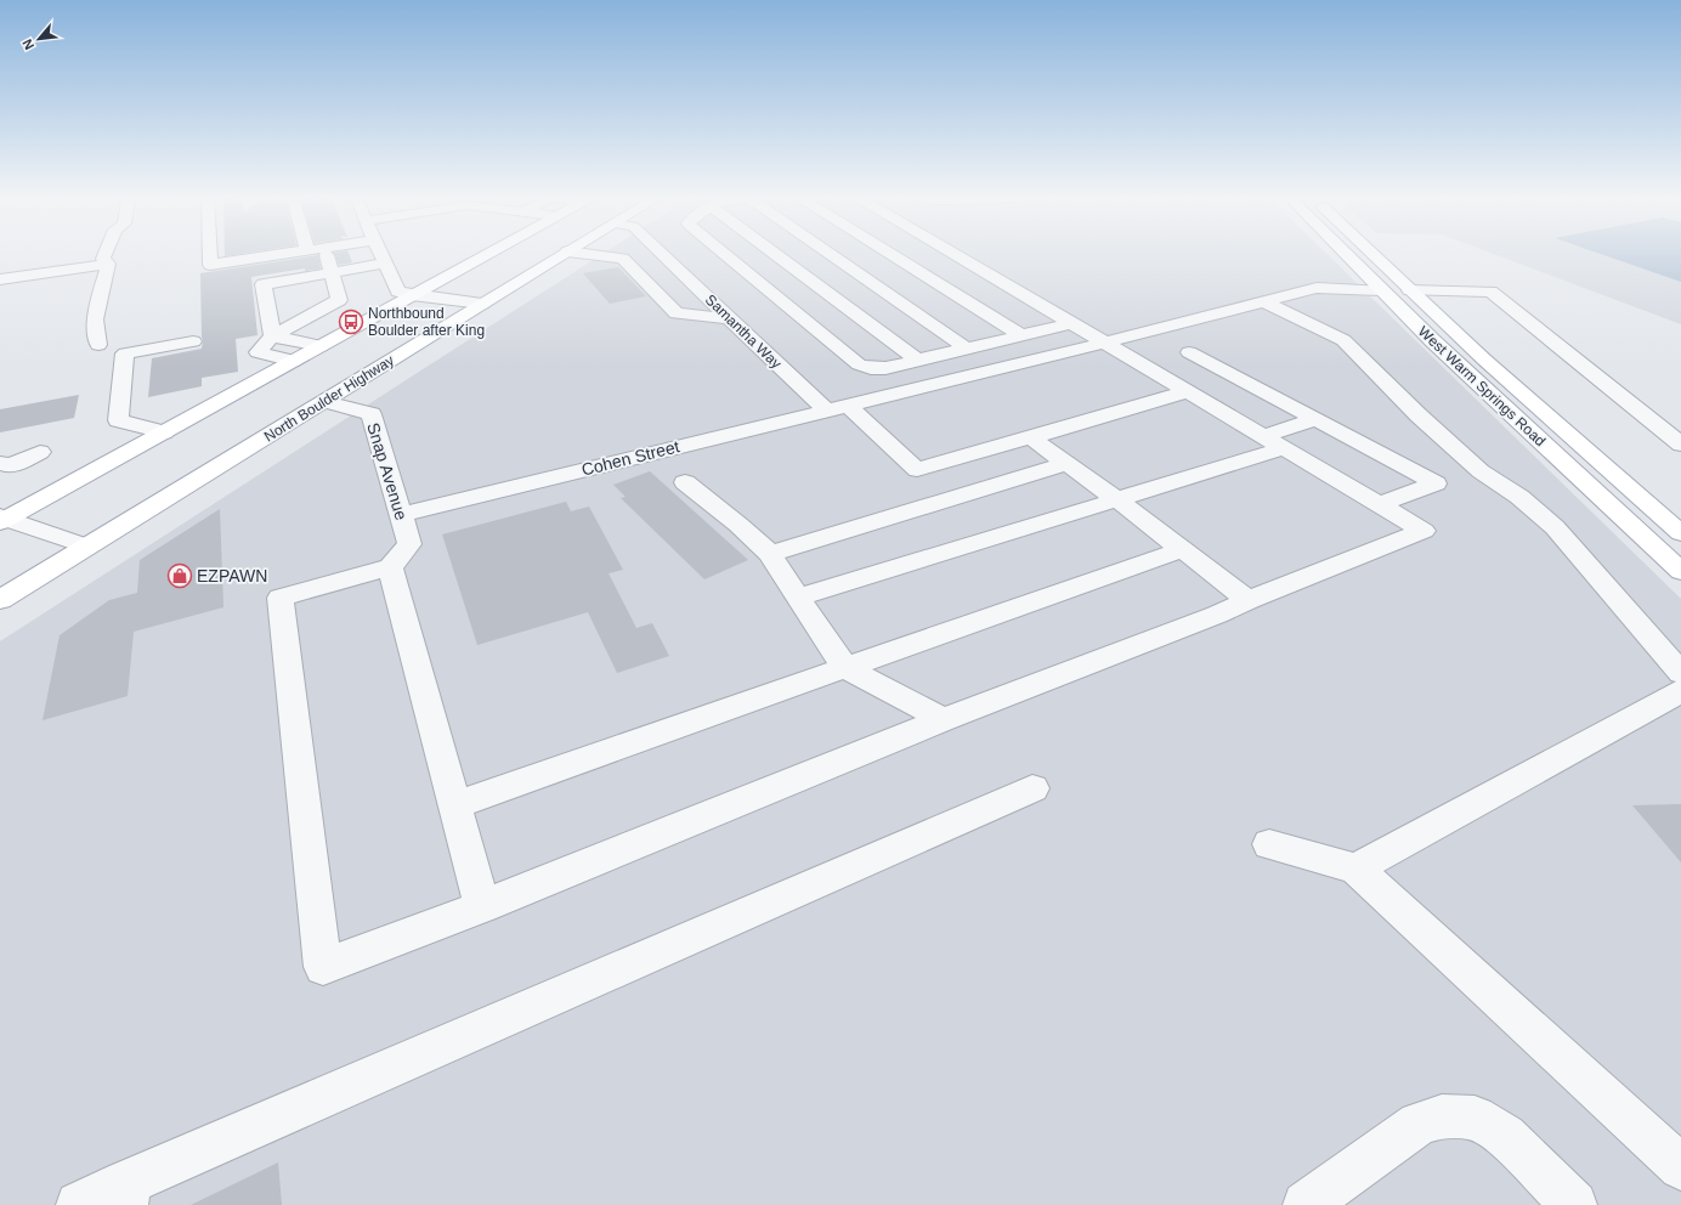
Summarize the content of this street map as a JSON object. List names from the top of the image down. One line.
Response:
{"streets":{"main road":["West Warm Springs Road","North Boulder Highway"],"street":["Samantha Way","Cohen Street","Snap Avenue"]},"crossings":[["Samantha Way","Cohen Street"],["West Warm Springs Road","Cohen Street"],["North Boulder Highway","Snap Avenue"],["Cohen Street","Snap Avenue"]],"places":{"bus stop":["Northbound Boulder after King"],"shop":["EZPAWN"]},"north":"bottom left"}
